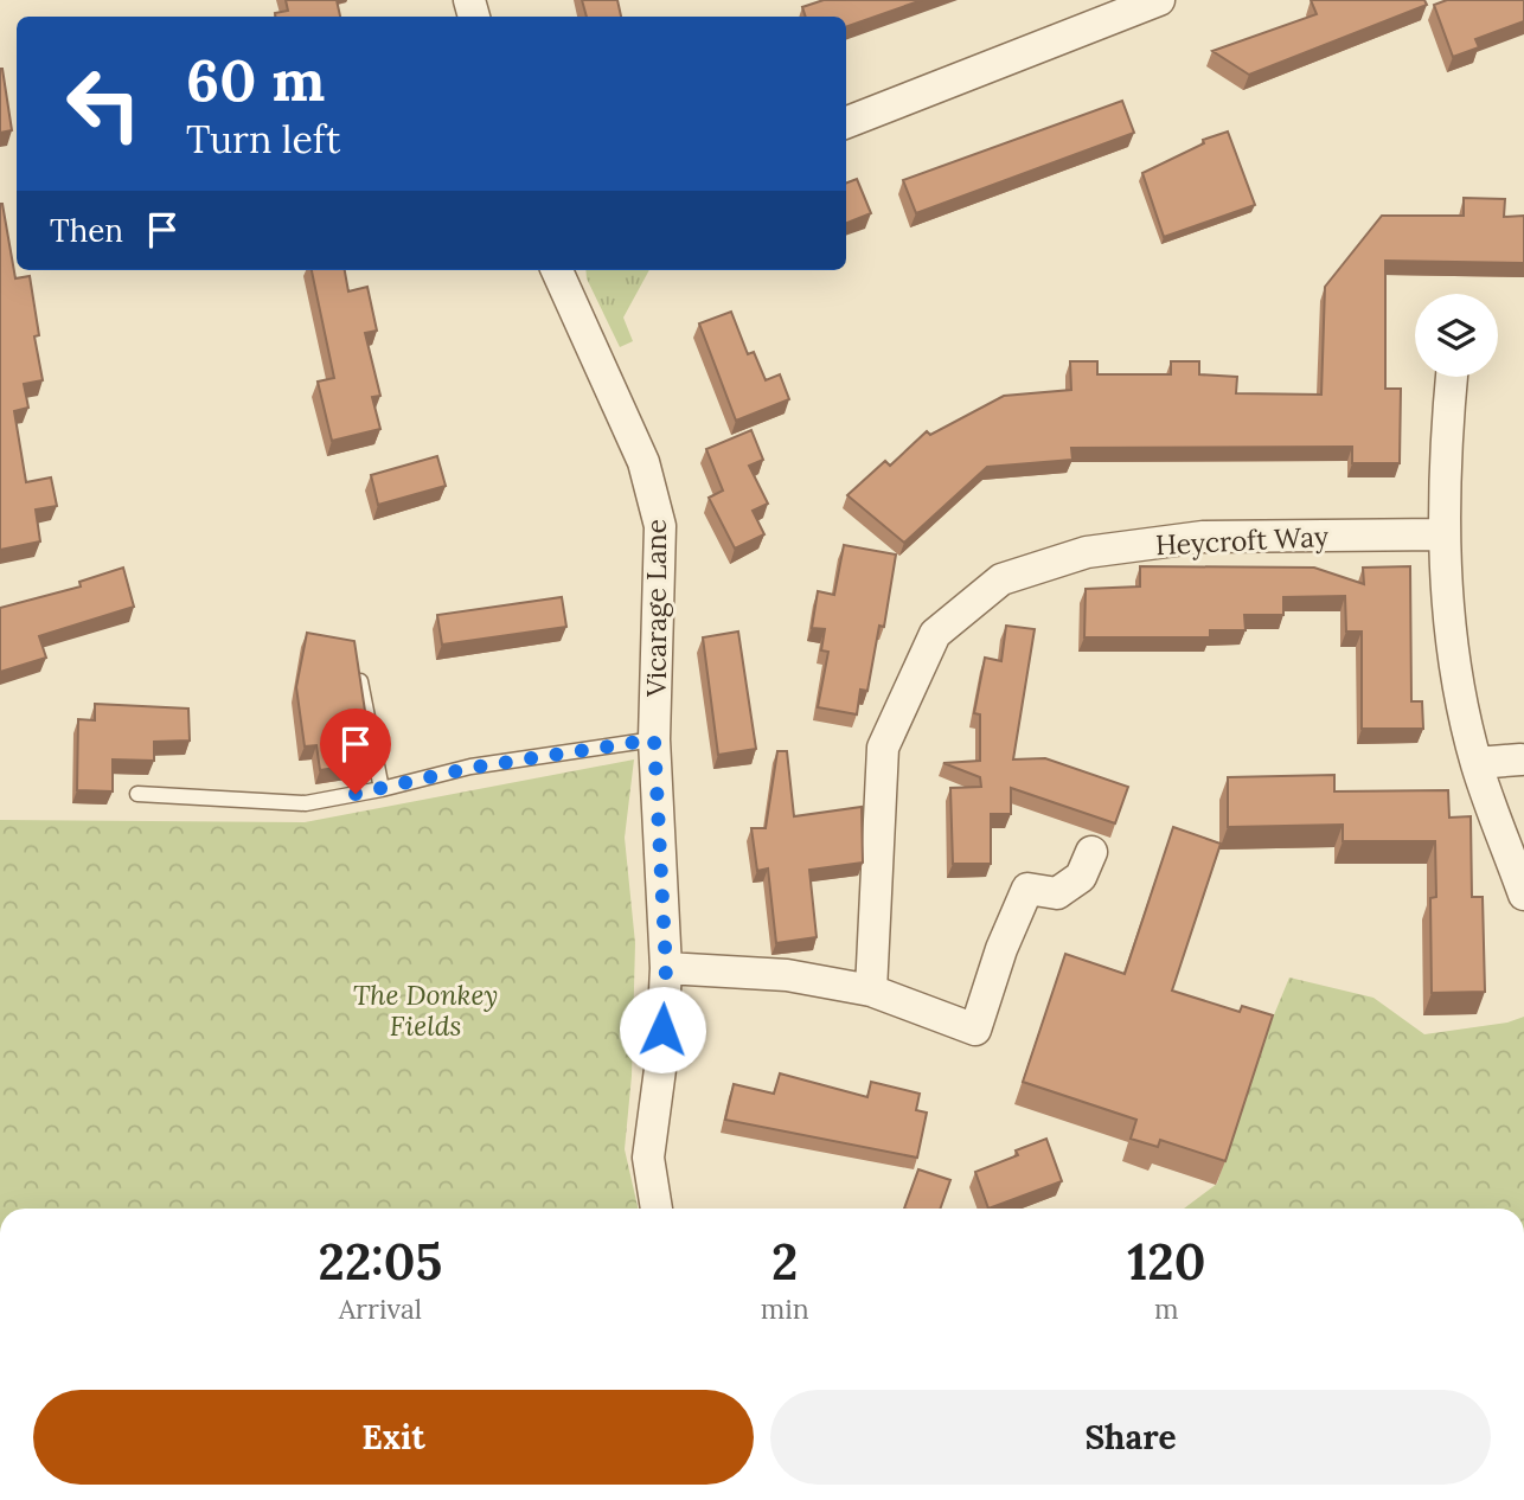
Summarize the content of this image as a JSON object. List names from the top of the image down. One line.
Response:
{"streets":{"street":["Heycroft Way","Vicarage Lane"]},"parks":["The Donkey Fields"],"page":{"turn":["60 m","Turn left"],"then":"Then","eta":["22:05","Arrival","2","min","120","m"],"buttons":["Exit","Share"]}}
